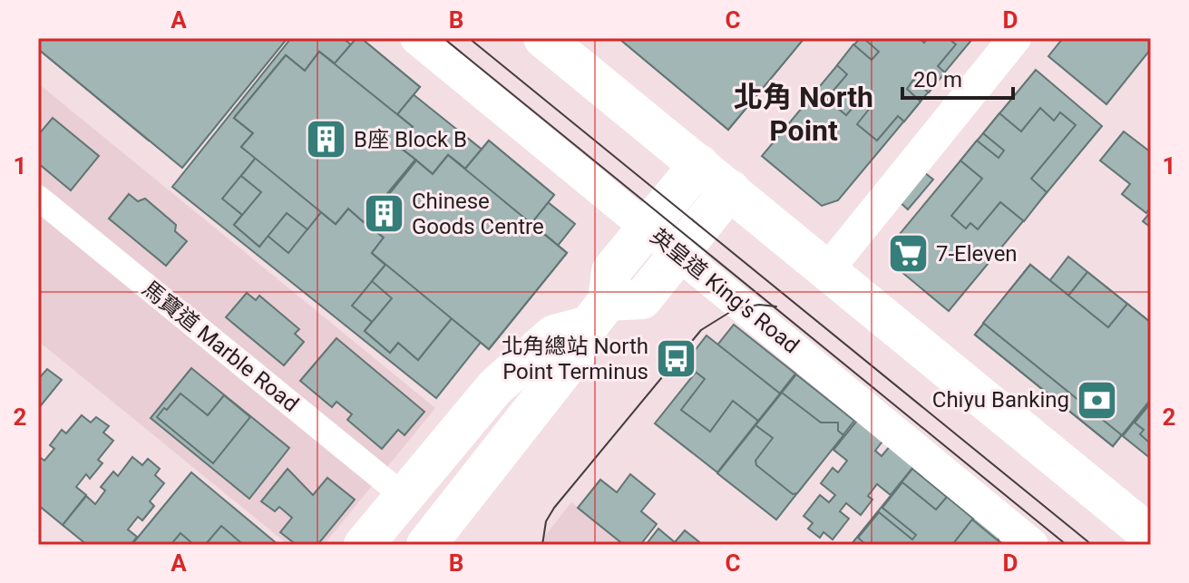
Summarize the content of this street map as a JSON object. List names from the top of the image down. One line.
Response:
{"streets":{"street":["英皇道 King's Road","馬寶道 Marble Road"]},"districts":["北角 North Point"],"places":{"building":["B座 Block B","Chinese Goods Centre"],"supermarket":["7-Eleven"],"bus stop":["北角總站 North Point Terminus"],"bank":["Chiyu Banking"]},"scale_bar":"20 m","grid":{"columns":["A","B","C","D"],"rows":["1","2"]}}
